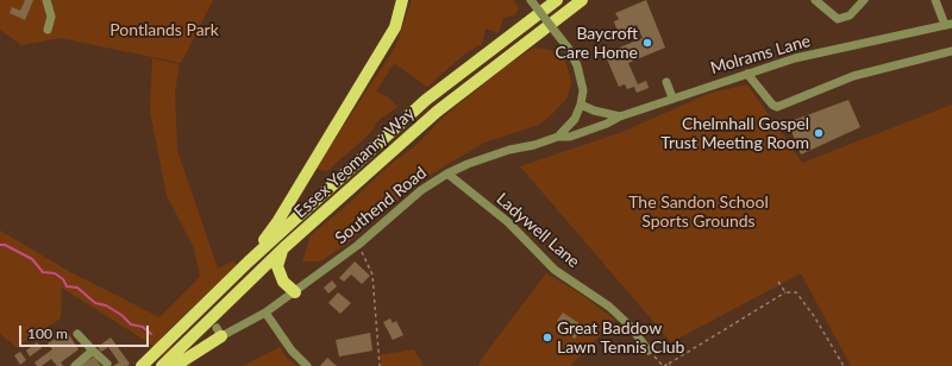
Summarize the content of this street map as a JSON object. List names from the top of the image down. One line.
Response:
{"streets":{"main road":["Essex Yeomanry Way"],"street":["Molrams Lane","Southend Road","Ladywell Lane"]},"crossings":[["Molrams Lane","Southend Road"],["Southend Road","Ladywell Lane"]],"parks":["Pontlands Park","The Sandon School Sports Grounds"],"places":["Baycroft Care Home","Chelmhall Gospel Trust Meeting Room","Great Baddow Lawn Tennis Club"],"scale_bar":"100 m"}
